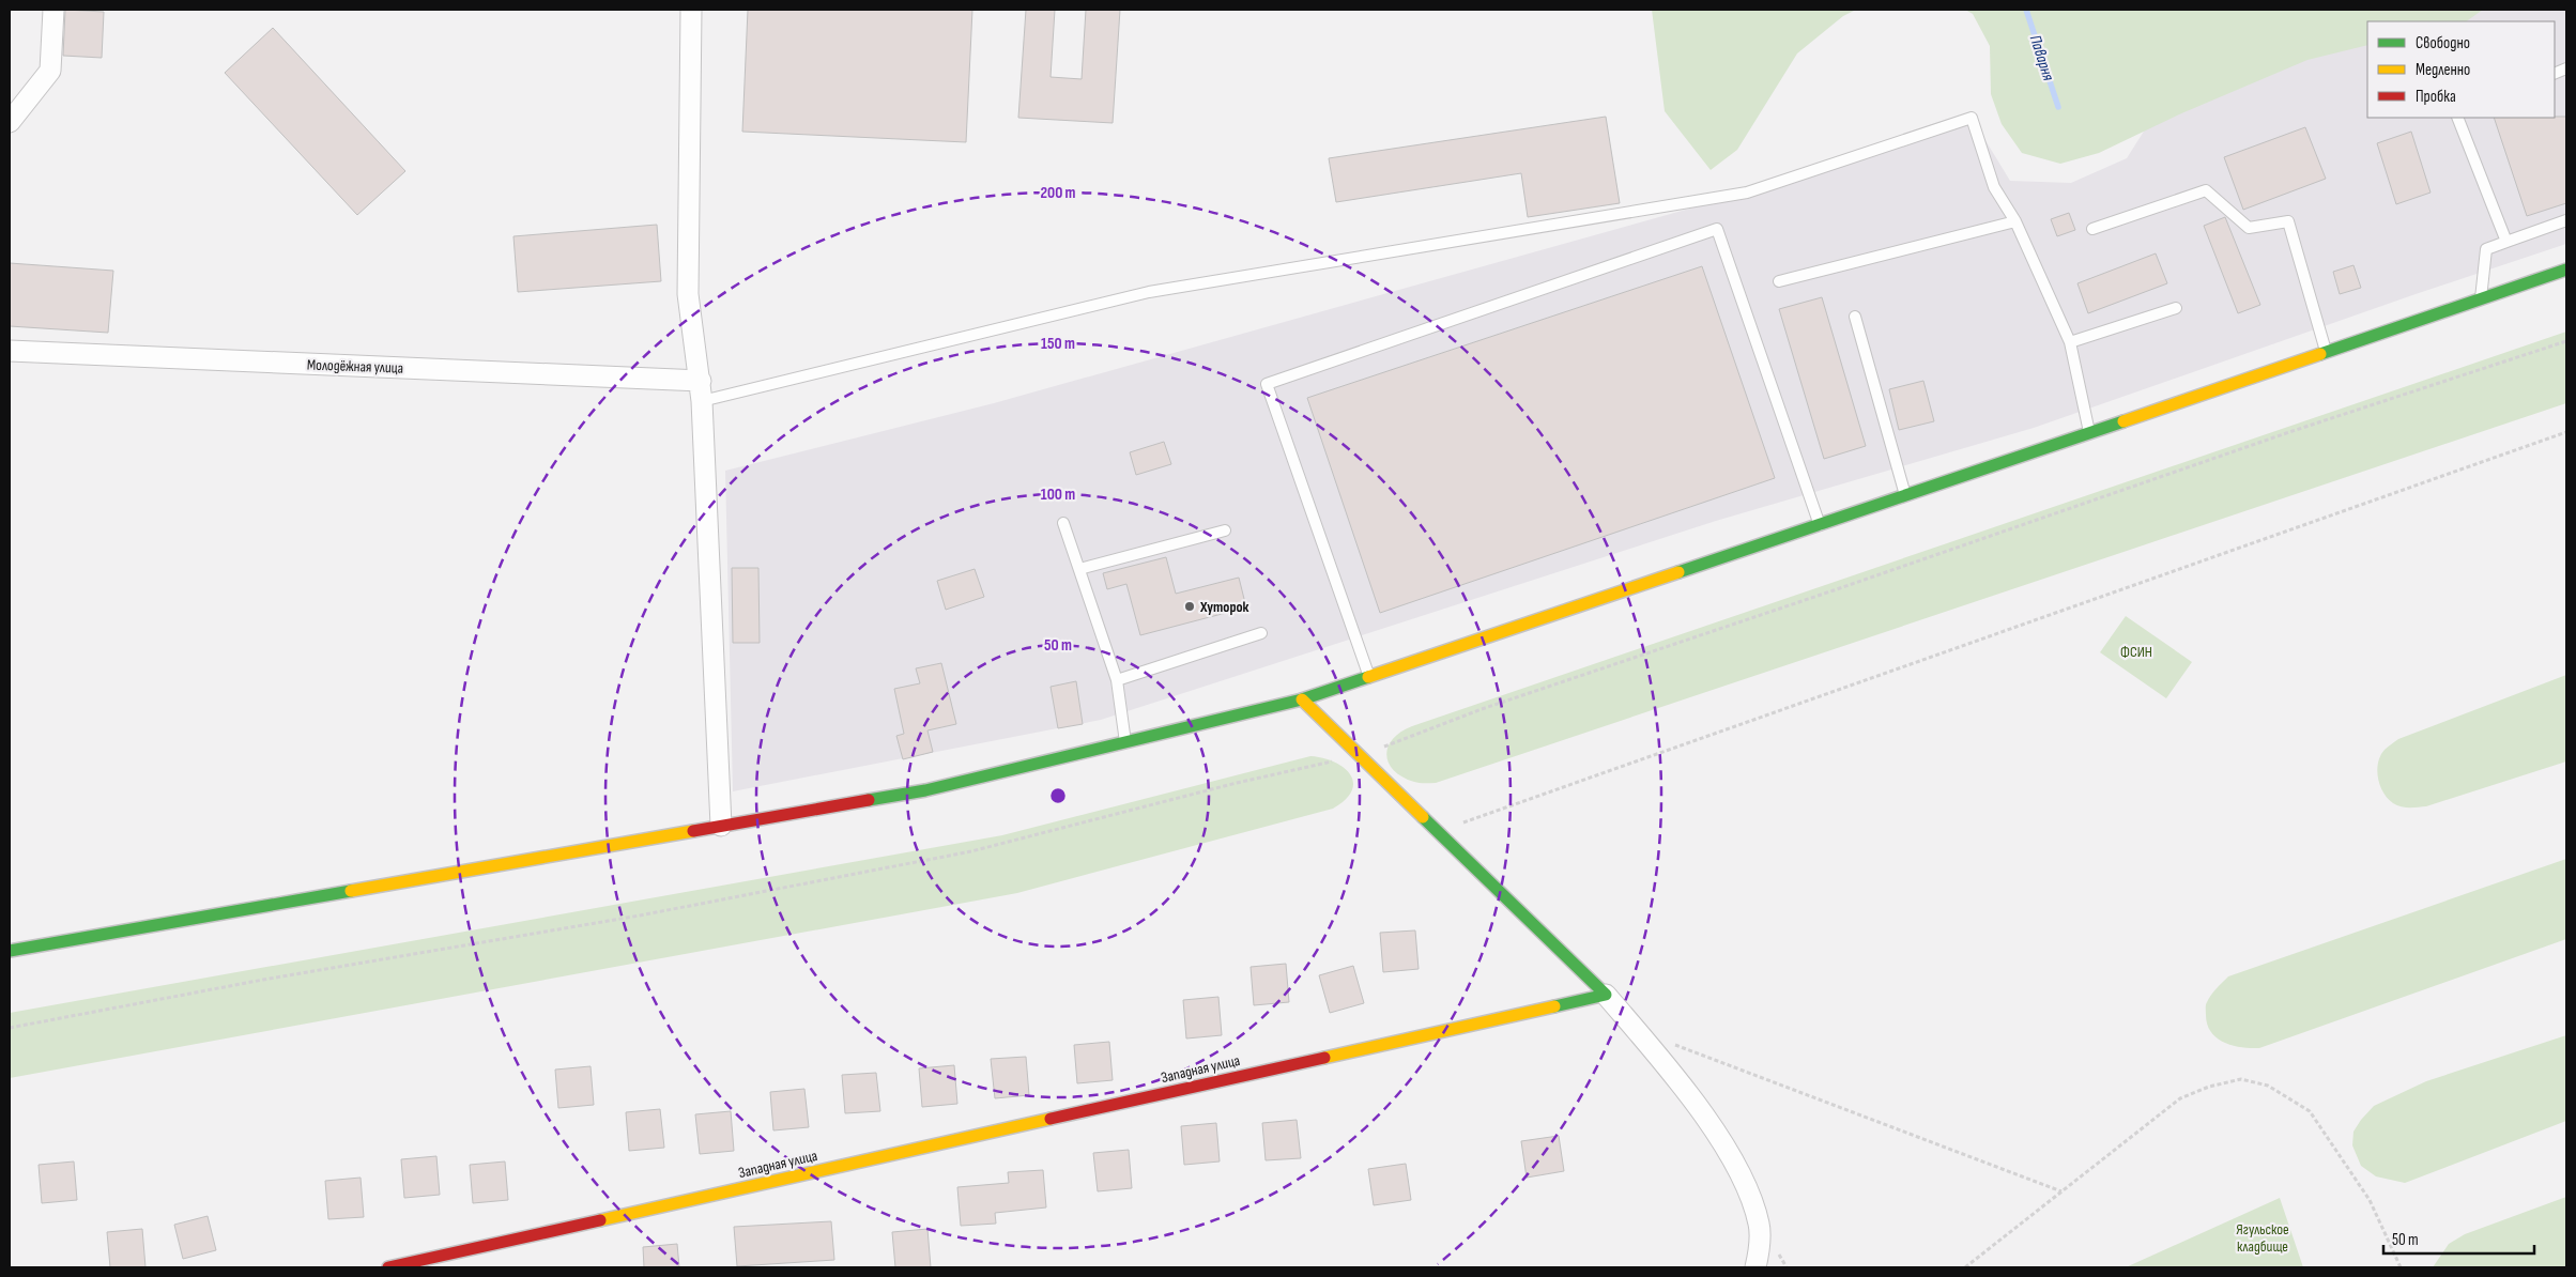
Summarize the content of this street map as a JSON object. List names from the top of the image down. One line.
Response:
{"streets":{"street":["Молодёжная улица","Западная улица"]},"water":["Паварня"],"parks":["ФСИН","Ягульское кладбище"],"places":["Хуторок"],"legend":["Свободно","Медленно","Пробка"],"scale_bar":"50 m","rings":["200 m","150 m","100 m","50 m"]}
